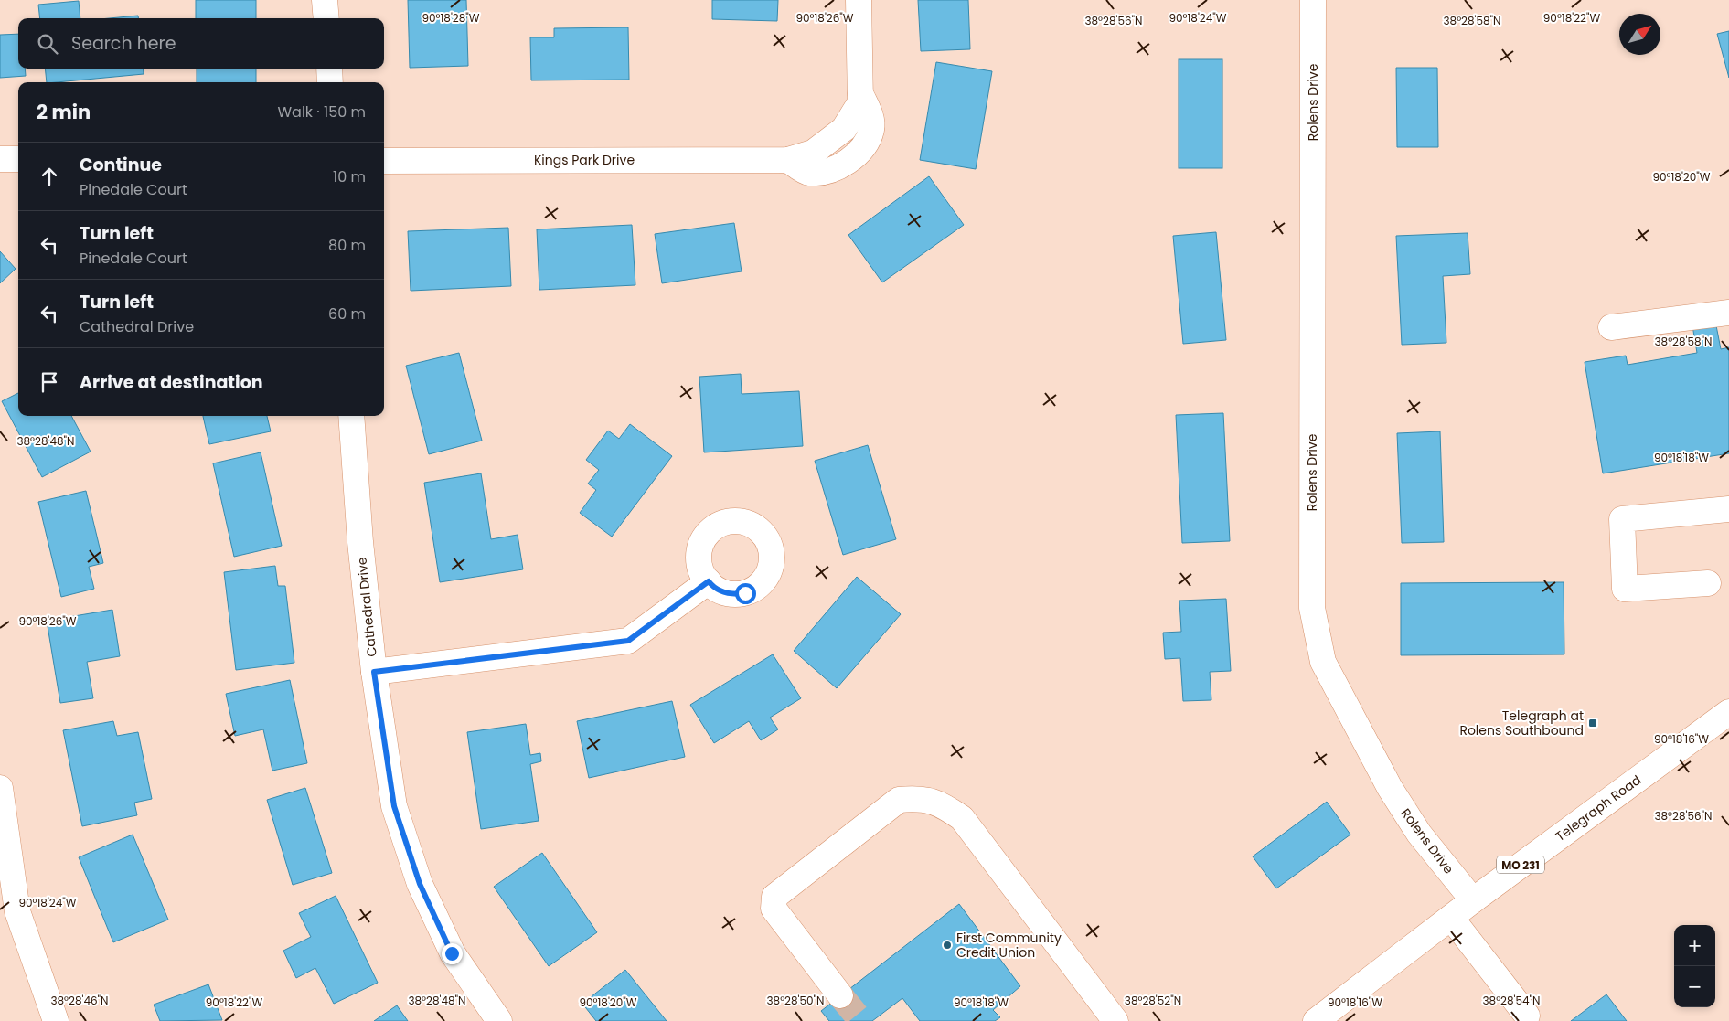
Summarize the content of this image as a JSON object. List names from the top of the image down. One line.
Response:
{"streets":{"street":["Rolens Drive","Kings Park Drive","Cathedral Drive","Telegraph Road","MO 231"]},"crossings":[["Rolens Drive","Telegraph Road"]],"places":{"transit":["Telegraph at Rolens Southbound"],"other":["First Community Credit Union"]},"north":"top right","page":{"search":"Search here","heading":["2 min","Walk · 150 m"],"list":[["Continue","Pinedale Court","10 m"],["Turn left","Pinedale Court","80 m"],["Turn left","Cathedral Drive","60 m"],"Arrive at destination"],"map_buttons":["+","−"]},"coordinates":["90°18'26\"W","90°18'24\"W","90°18'22\"W","90°18'28\"W","38°28'56\"N","38°28'58\"N","90°18'20\"W","38°28'48\"N","90°18'18\"W","90°18'16\"W","38°28'46\"N","38°28'50\"N","38°28'52\"N","38°28'54\"N"]}
